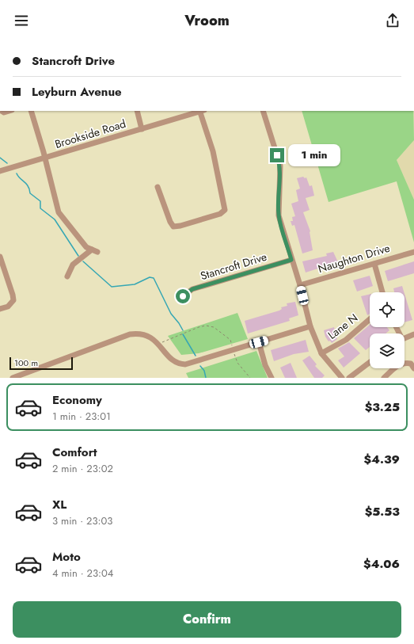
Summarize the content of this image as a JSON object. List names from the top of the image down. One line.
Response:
{"streets":{"street":["Brookside Road","Naughton Drive","Stancroft Drive","Lane N"]},"scale_bar":"100 m","page":{"header":"Vroom","banner":["Stancroft Drive","Leyburn Avenue"],"bubble":"1 min","scale":"100 m","list":[{"name":"Economy","note":"1 min · 23:01","value":"$3.25"},{"name":"Comfort","note":"2 min · 23:02","value":"$4.39"},{"name":"XL","note":"3 min · 23:03","value":"$5.53"},{"name":"Moto","note":"4 min · 23:04","value":"$4.06"}],"buttons":"Confirm"}}
